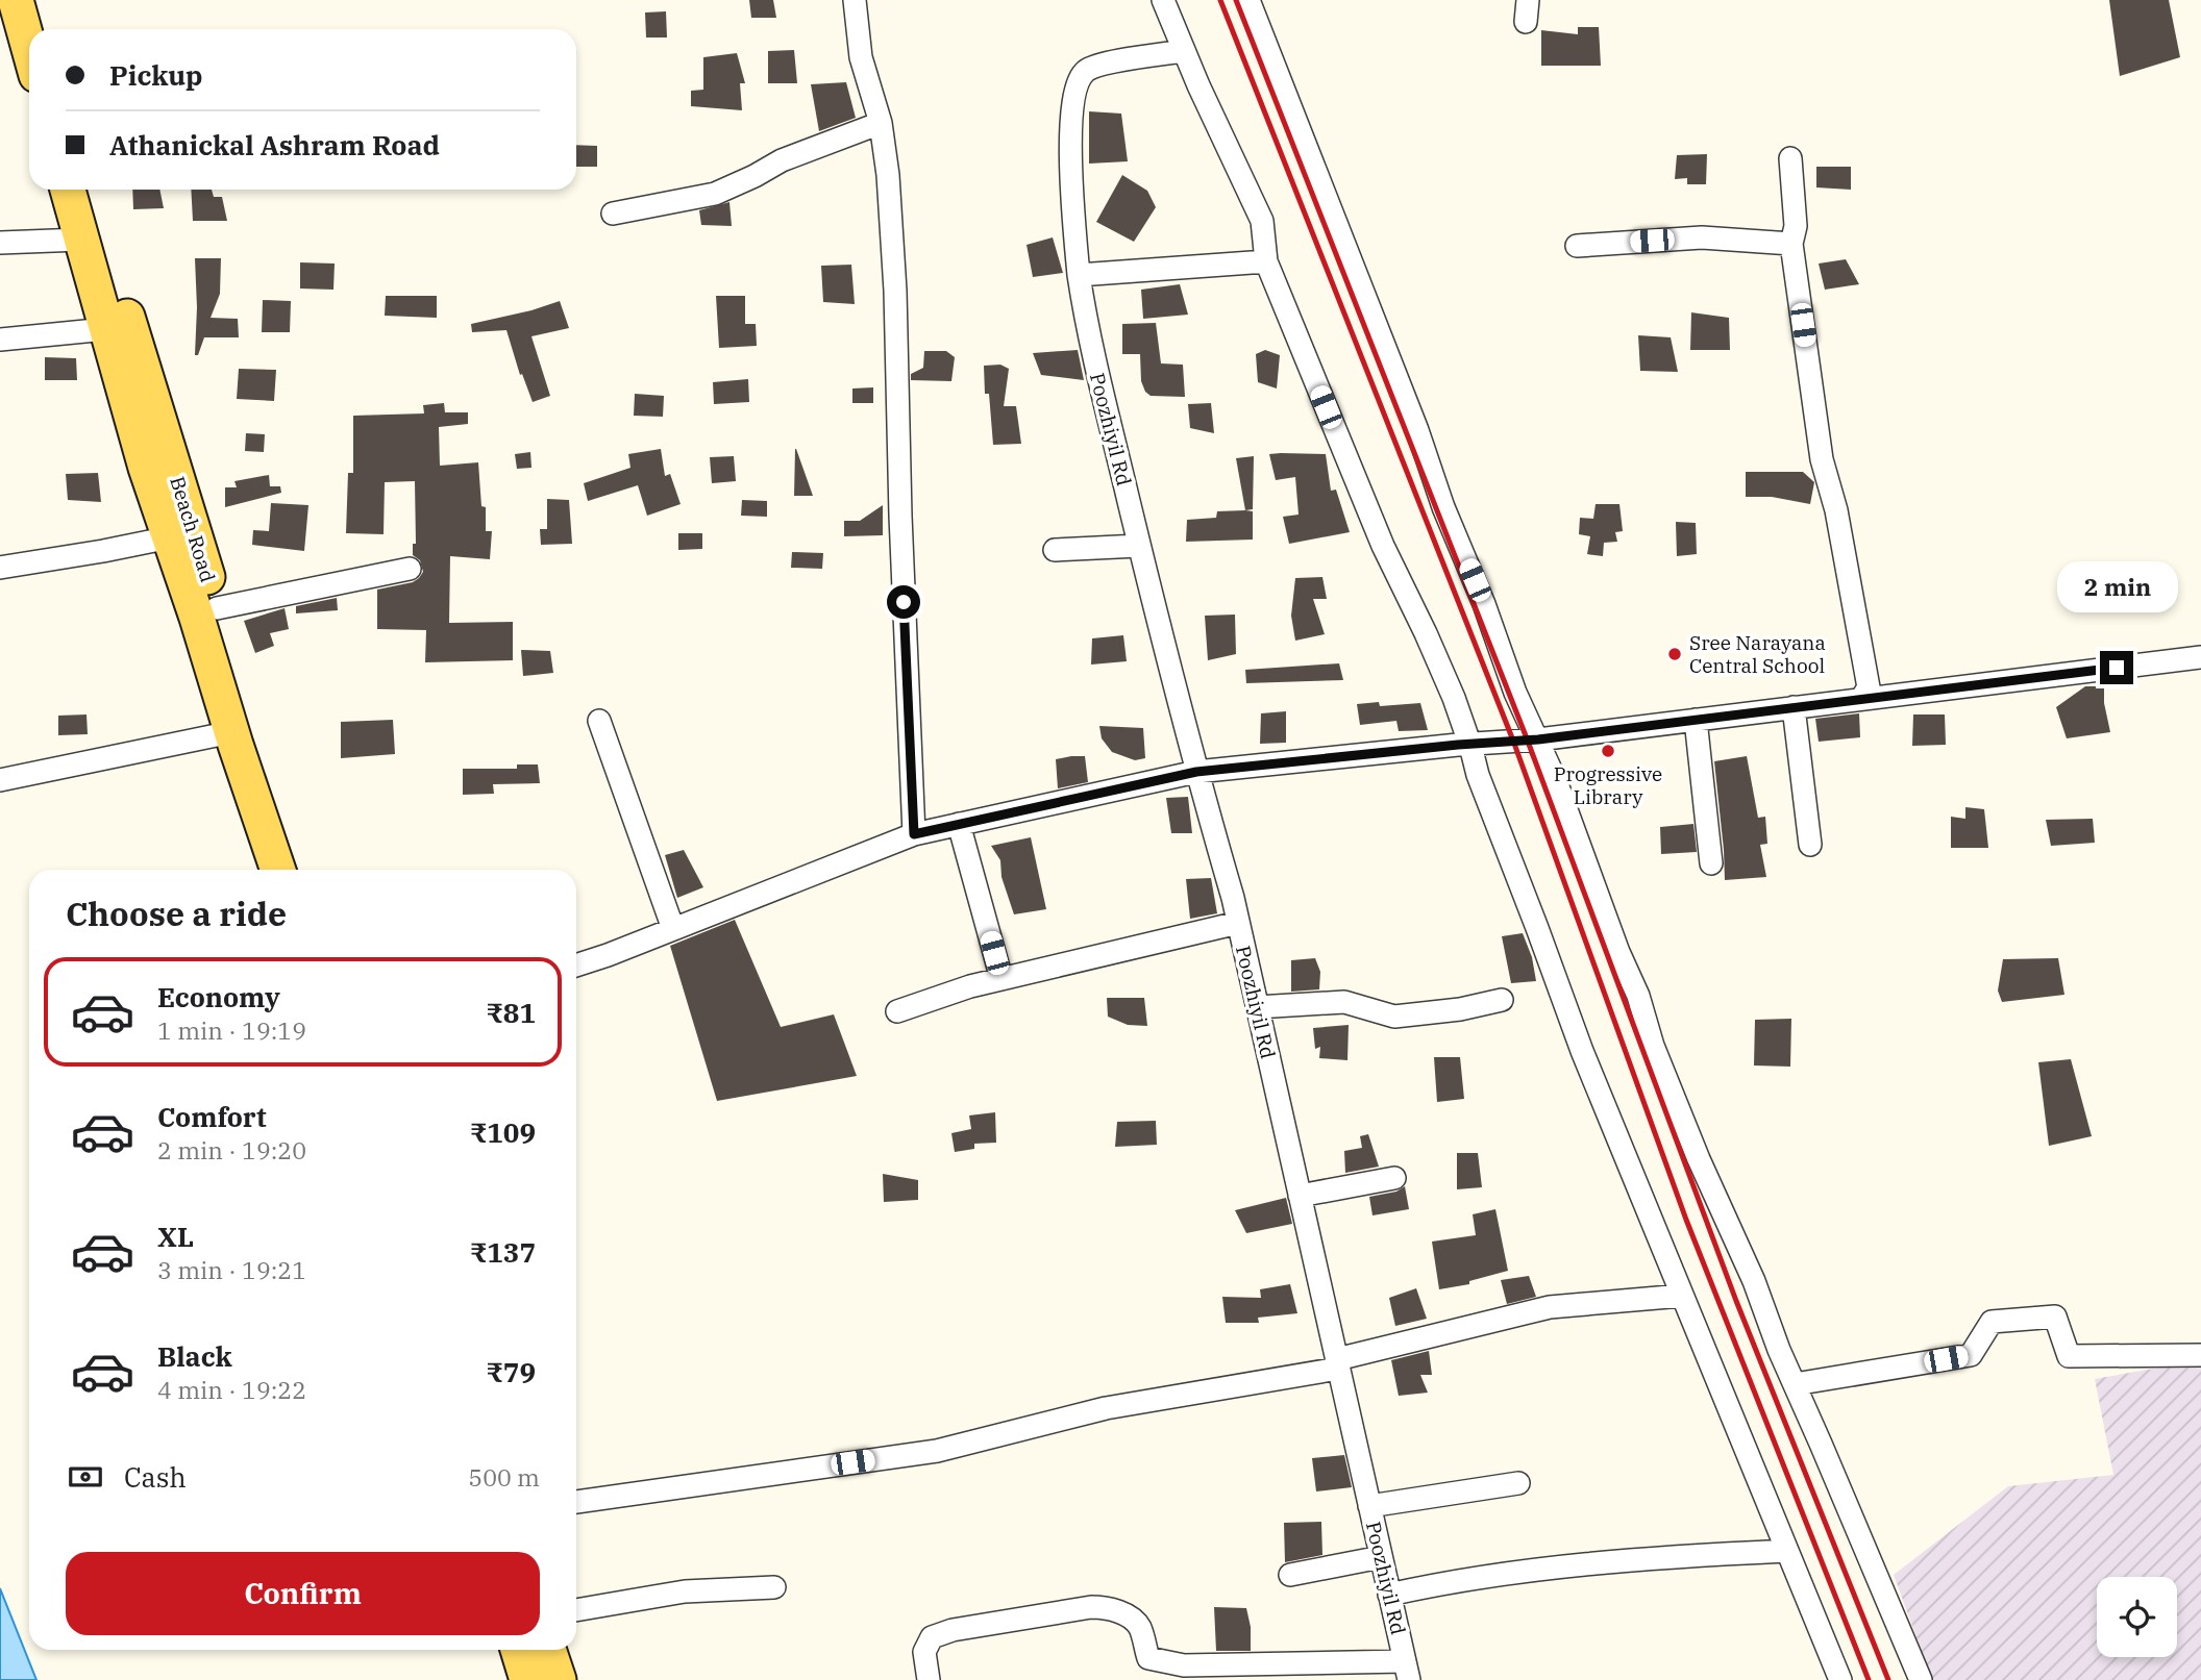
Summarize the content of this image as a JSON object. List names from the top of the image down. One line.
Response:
{"streets":{"main road":["Beach Road"],"street":["Poozhiyil Rd"]},"places":["Sree Narayana Central School","Progressive Library"],"page":{"banner":["Pickup","Athanickal Ashram Road"],"bubble":"2 min","heading":"Choose a ride","list":[{"name":"Economy","note":"1 min · 19:19","value":"₹81"},{"name":"Comfort","note":"2 min · 19:20","value":"₹109"},{"name":"XL","note":"3 min · 19:21","value":"₹137"},{"name":"Black","note":"4 min · 19:22","value":"₹79"}],"pay":["Cash","500 m"],"buttons":"Confirm"}}
